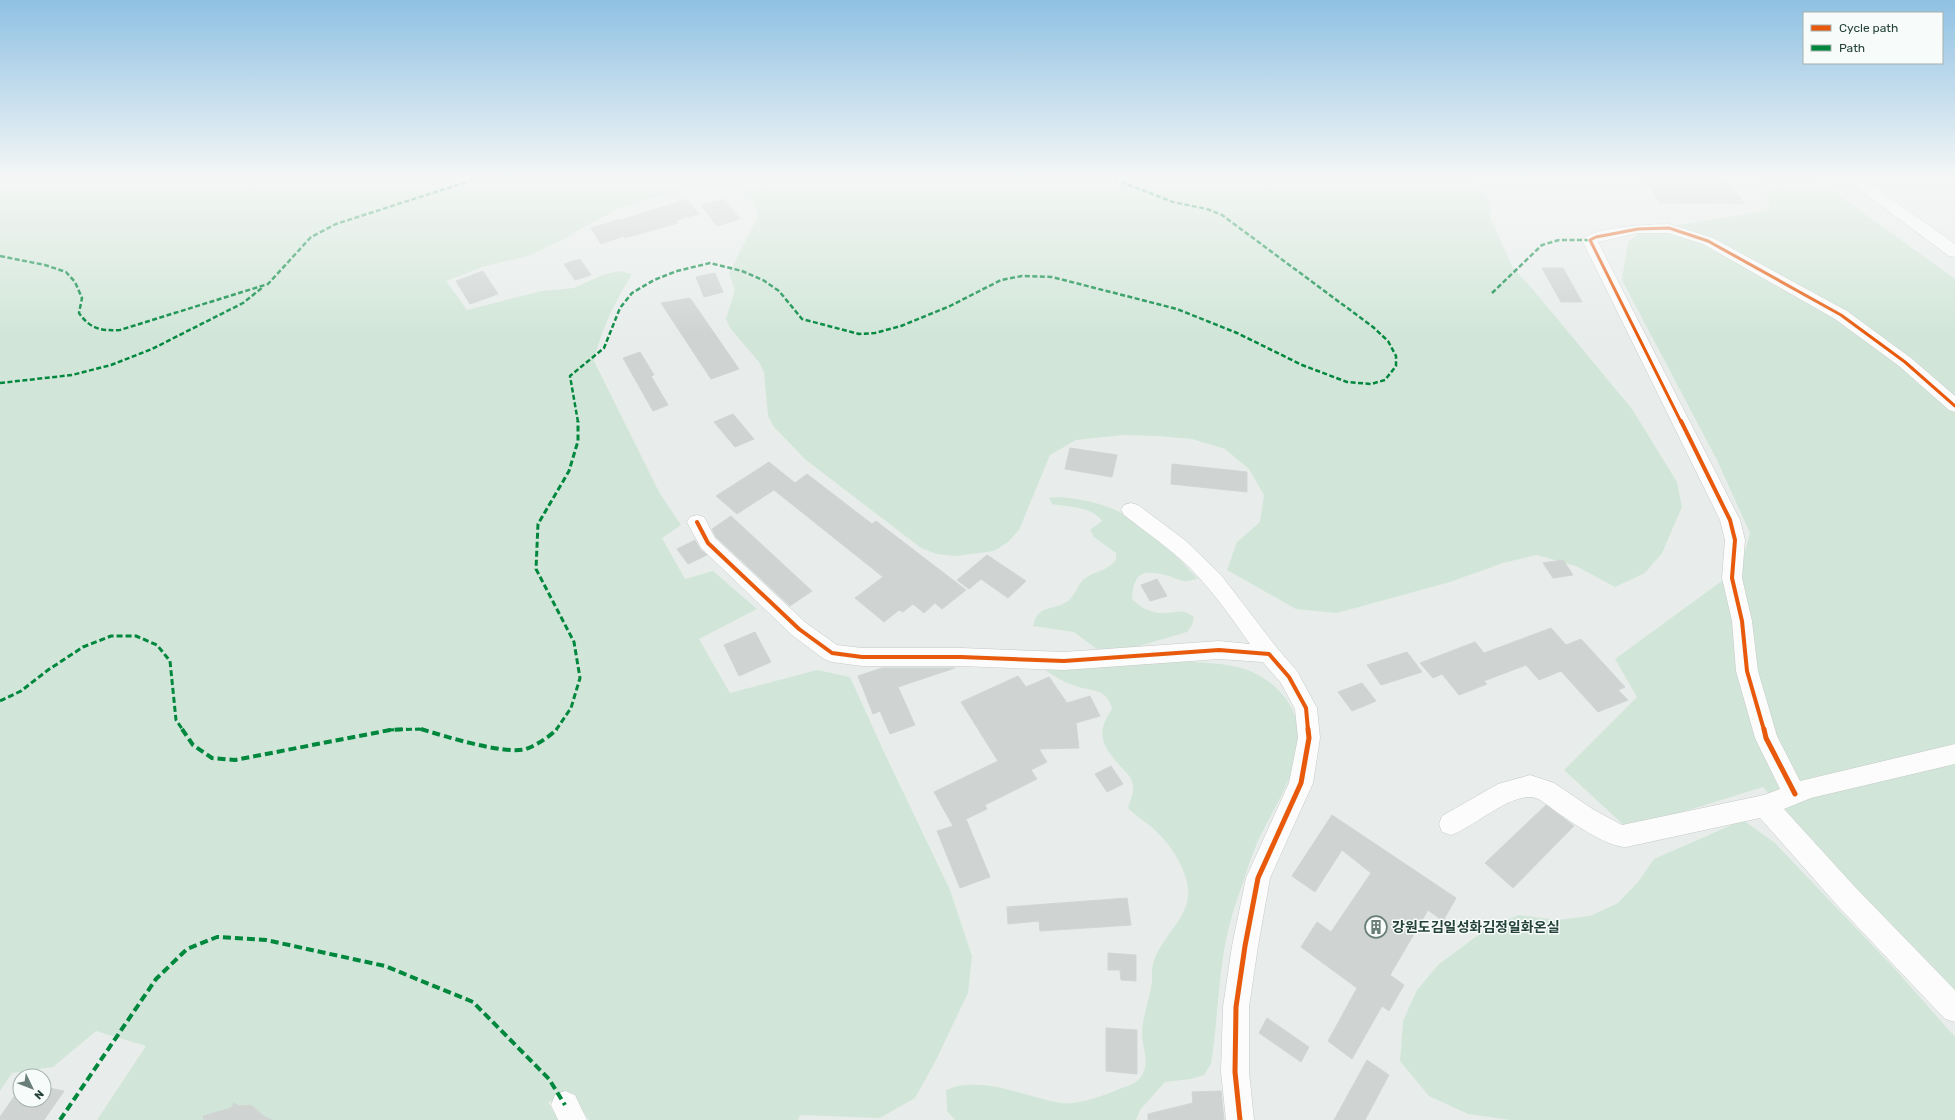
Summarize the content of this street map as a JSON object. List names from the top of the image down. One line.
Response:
{"places":{"building":["강원도김일성화김정일화온실"]},"legend":["Cycle path","Path"],"north":"bottom right"}
